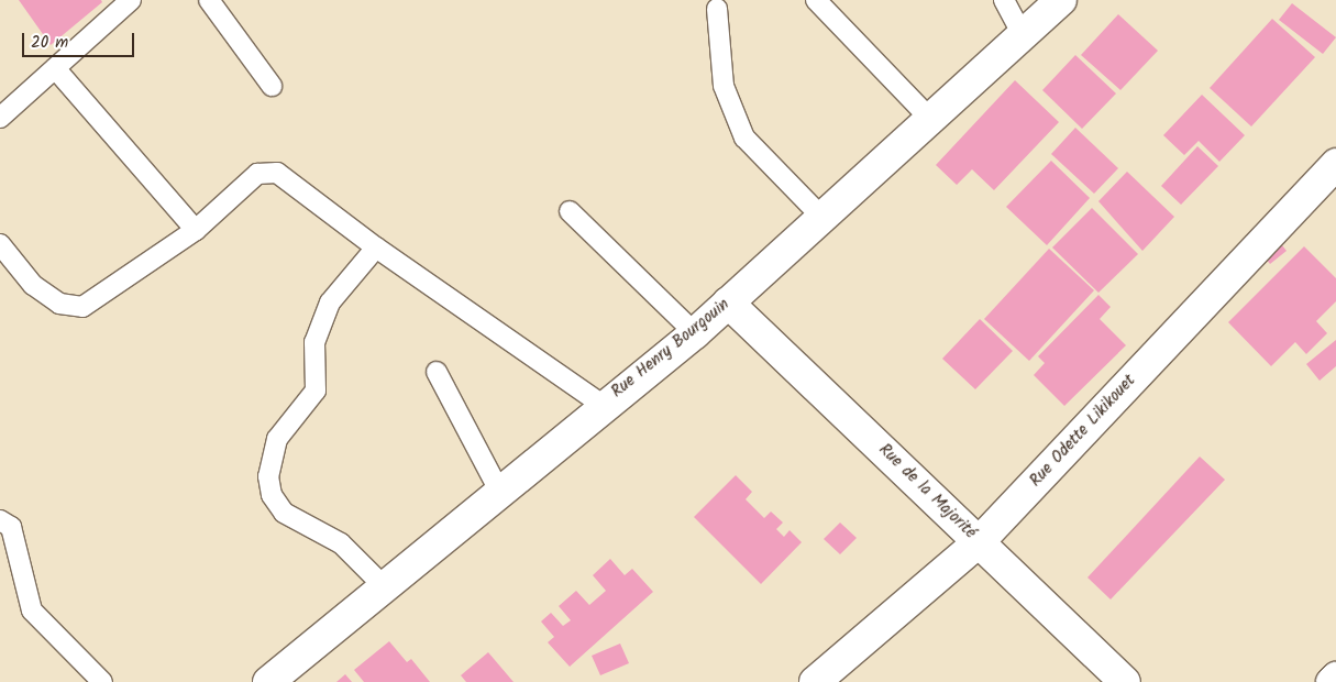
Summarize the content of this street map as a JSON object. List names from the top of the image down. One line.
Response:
{"streets":{"street":["Rue Henry Bourgouin","Rue Odette Likikouet","Rue de la Majorité"]},"crossings":[["Rue Henry Bourgouin","Rue de la Majorité"],["Rue Odette Likikouet","Rue de la Majorité"]],"scale_bar":"20 m"}
